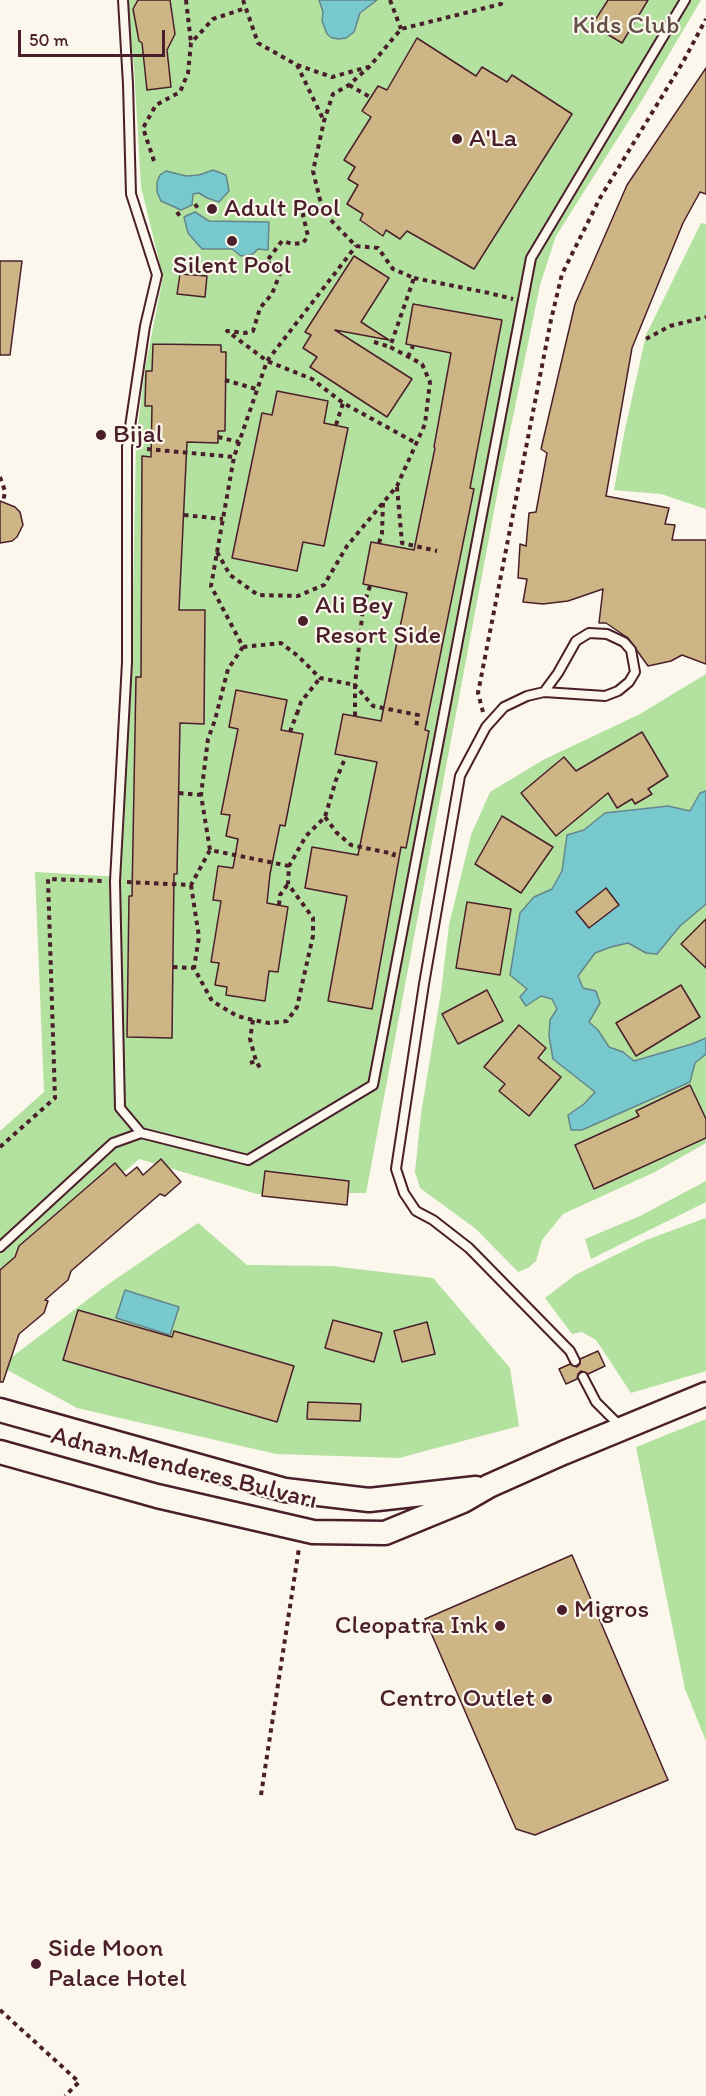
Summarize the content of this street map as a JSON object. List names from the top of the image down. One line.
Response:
{"streets":{"main road":["Adnan Menderes Bulvarı"]},"parks":["Kids Club"],"places":["A'La","Adult Pool","Silent Pool","Bijal","Ali Bey Resort Side","Migros","Cleopatra Ink","Centro Outlet","Side Moon Palace Hotel"],"scale_bar":"50 m"}
